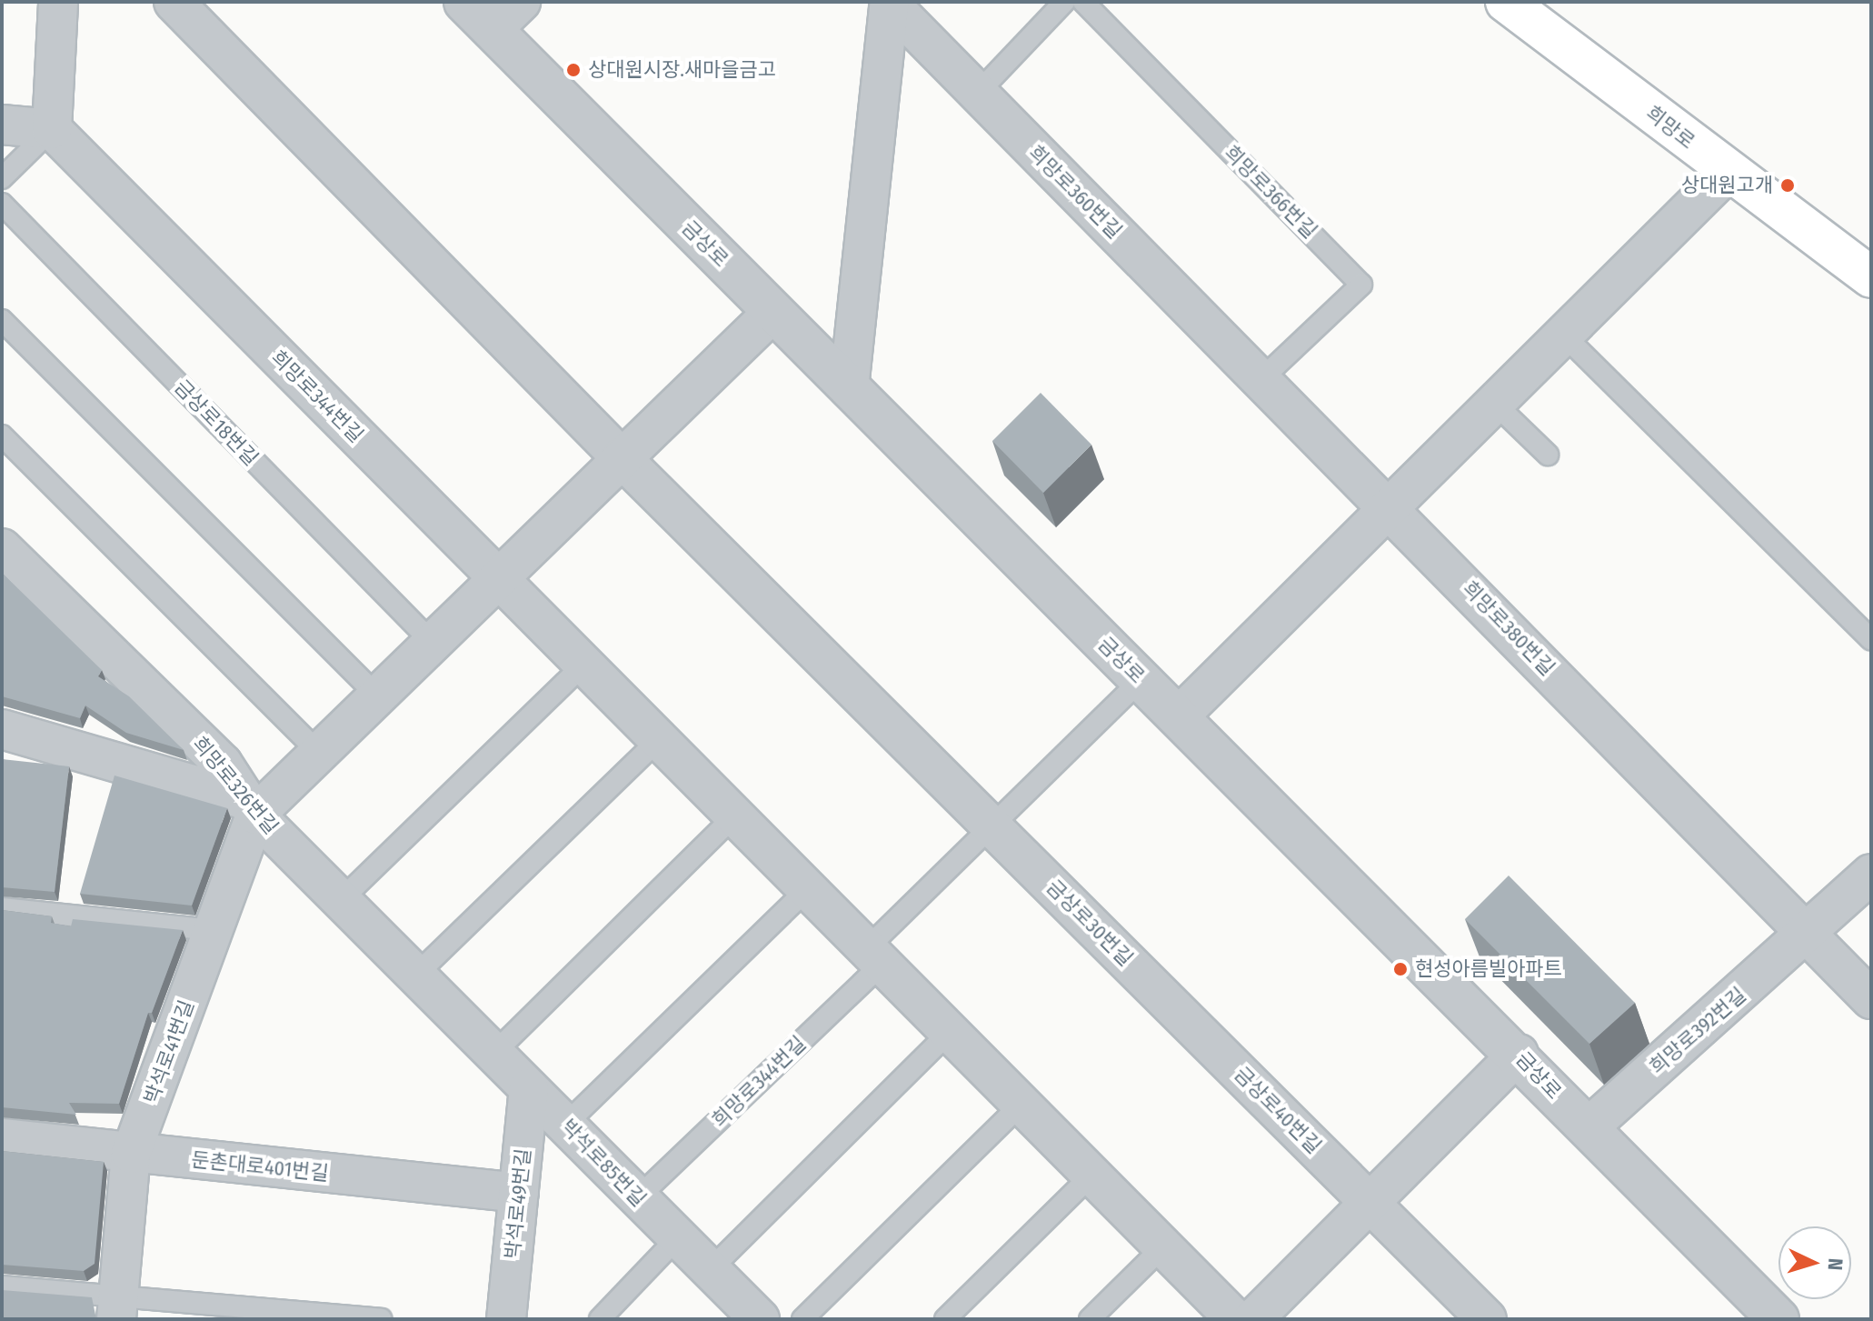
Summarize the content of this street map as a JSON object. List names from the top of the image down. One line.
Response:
{"streets":{"main road":["희망로"],"street":["희망로360번길","금상로","희망로344번길","희망로380번길","희망로326번길","금상로30번길","희망로392번길","박석로41번길","금상로40번길","박석로85번길","둔촌대로401번길","박석로49번길"],"lane":["희망로366번길","금상로18번길"]},"crossings":[["희망로360번길","희망로366번길"],["희망로360번길","금상로"],["희망로360번길","희망로380번길"],["희망로366번길","희망로380번길"],["금상로","희망로392번길"],["희망로344번길","박석로85번길"],["희망로380번길","희망로392번길"],["희망로326번길","박석로41번길"],["희망로326번길","박석로85번길"],["희망로326번길","박석로49번길"],["금상로30번길","금상로40번길"],["박석로41번길","둔촌대로401번길"],["박석로85번길","박석로49번길"],["둔촌대로401번길","박석로49번길"]],"places":["상대원시장.새마을금고","상대원고개","현성아름빌아파트"],"north":"right"}
